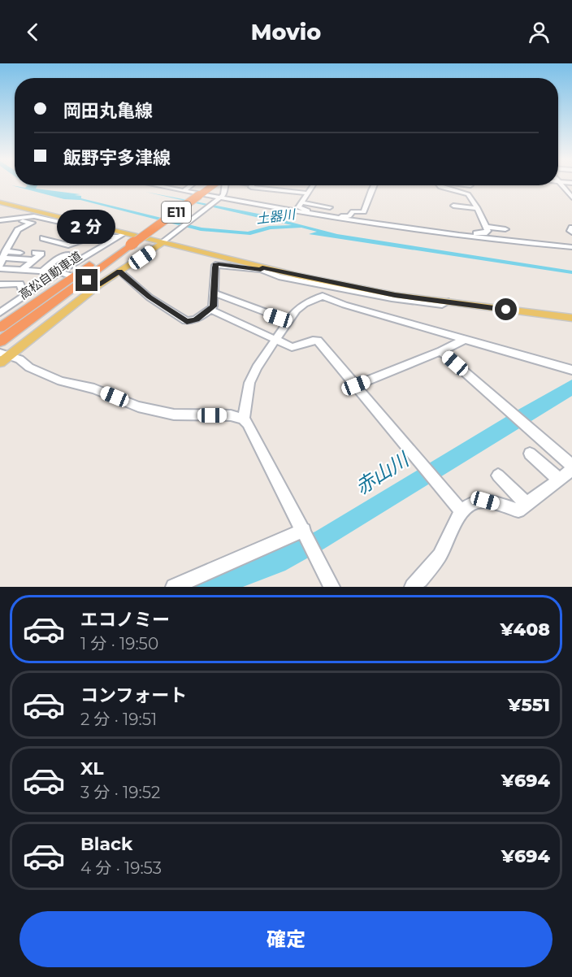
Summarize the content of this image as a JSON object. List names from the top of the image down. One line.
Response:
{"streets":{"highway":["E11","高松自動車道"]},"water":["土器川","赤山川"],"page":{"header":"Movio","banner":["岡田丸亀線","飯野宇多津線"],"bubble":"2 分","list":[{"name":"エコノミー","note":"1 分 · 19:50","value":"¥408"},{"name":"コンフォート","note":"2 分 · 19:51","value":"¥551"},{"name":"XL","note":"3 分 · 19:52","value":"¥694"},{"name":"Black","note":"4 分 · 19:53","value":"¥694"}],"buttons":"確定"}}
